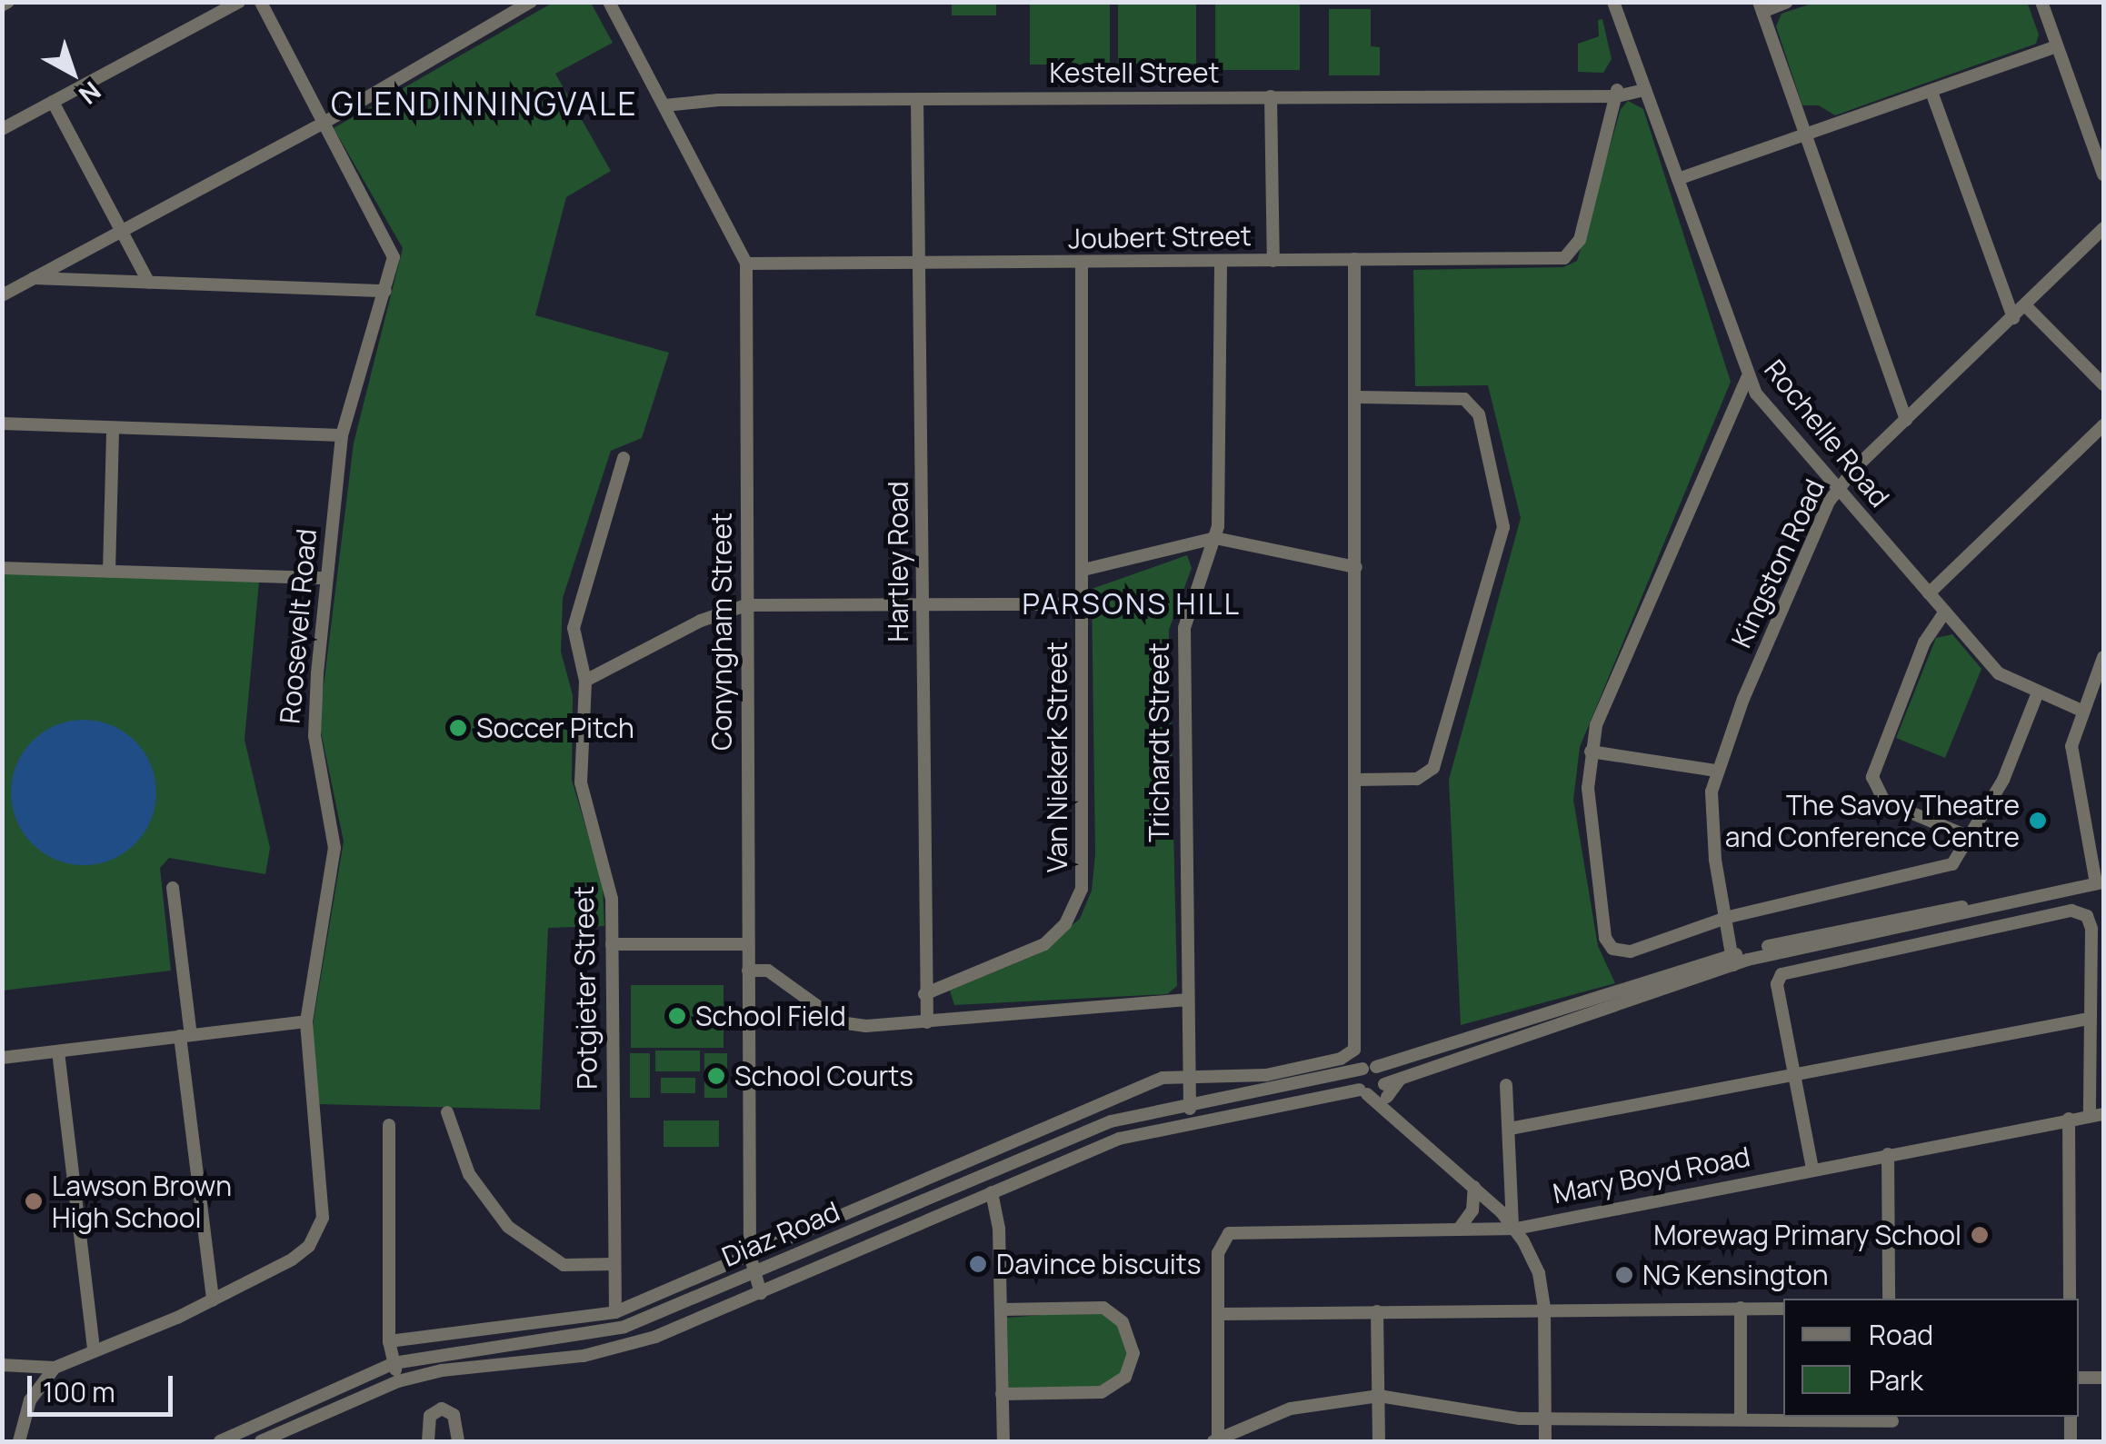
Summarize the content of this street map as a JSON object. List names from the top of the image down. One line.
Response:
{"streets":{"street":["Kestell Street","Joubert Street","Rochelle Road","Hartley Road","Kingston Road","Roosevelt Road","Conyngham Street","Trichardt Street","Van Niekerk Street","Potgieter Street","Mary Boyd Road","Diaz Road"]},"crossings":[["Kestell Street","Joubert Street"],["Kestell Street","Rochelle Road"],["Kestell Street","Hartley Road"],["Kestell Street","Conyngham Street"],["Joubert Street","Hartley Road"],["Joubert Street","Conyngham Street"],["Joubert Street","Trichardt Street"],["Joubert Street","Van Niekerk Street"],["Rochelle Road","Kingston Road"],["Hartley Road","Van Niekerk Street"],["Kingston Road","Diaz Road"],["Conyngham Street","Diaz Road"],["Trichardt Street","Diaz Road"],["Potgieter Street","Diaz Road"]],"districts":["GLENDINNINGVALE","PARSONS HILL"],"places":["Soccer Pitch","The Savoy Theatre and Conference Centre","School Field","School Courts","Lawson Brown High School","Morewag Primary School","Davince biscuits","NG Kensington"],"legend":["Road","Park"],"scale_bar":"100 m","north":"bottom right"}
